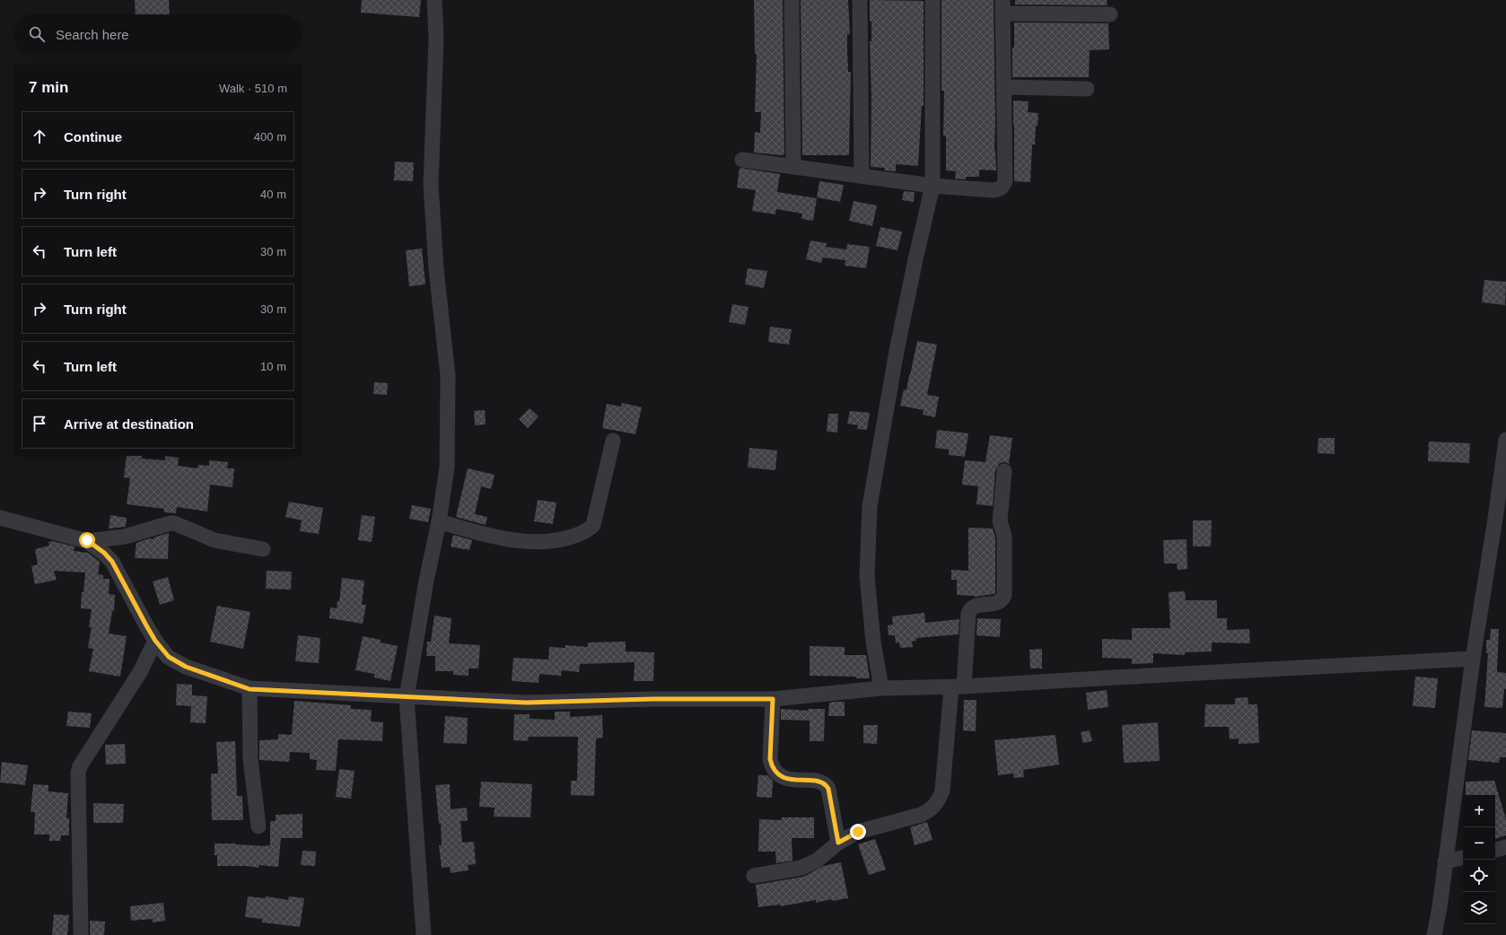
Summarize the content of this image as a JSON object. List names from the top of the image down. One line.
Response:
{"page":{"search":"Search here","heading":["7 min","Walk · 510 m"],"list":[["Continue","400 m"],["Turn right","40 m"],["Turn left","30 m"],["Turn right","30 m"],["Turn left","10 m"],"Arrive at destination"],"map_buttons":["+","−"]}}
